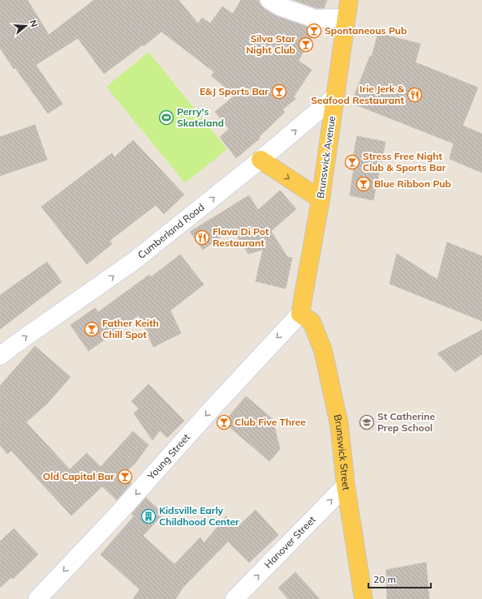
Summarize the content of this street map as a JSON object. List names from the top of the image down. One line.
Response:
{"streets":{"main road":["Brunswick Avenue","Brunswick Street"],"street":["Cumberland Road","Young Street","Hanover Street"]},"crossings":[["Brunswick Avenue","Cumberland Road"],["Brunswick Avenue","Brunswick Street"],["Brunswick Avenue","Young Street"],["Brunswick Street","Young Street"],["Brunswick Street","Hanover Street"]],"one_way":["Cumberland Road","Young Street","Hanover Street"],"places":{"bar":["Spontaneous Pub","Silva Star Night Club","E&J Sports Bar","Stress Free Night Club & Sports Bar","Blue Ribbon Pub","Father Keith Chill Spot","Club Five Three","Old Capital Bar"],"restaurant":["Irie Jerk & Seafood Restaurant","Flava Di Pot Restaurant"],"sports":["Perry's Skateland"],"school or university":["St Catherine Prep School"],"building":["Kidsville Early Childhood Center"]},"scale_bar":"20 m","north":"right"}
